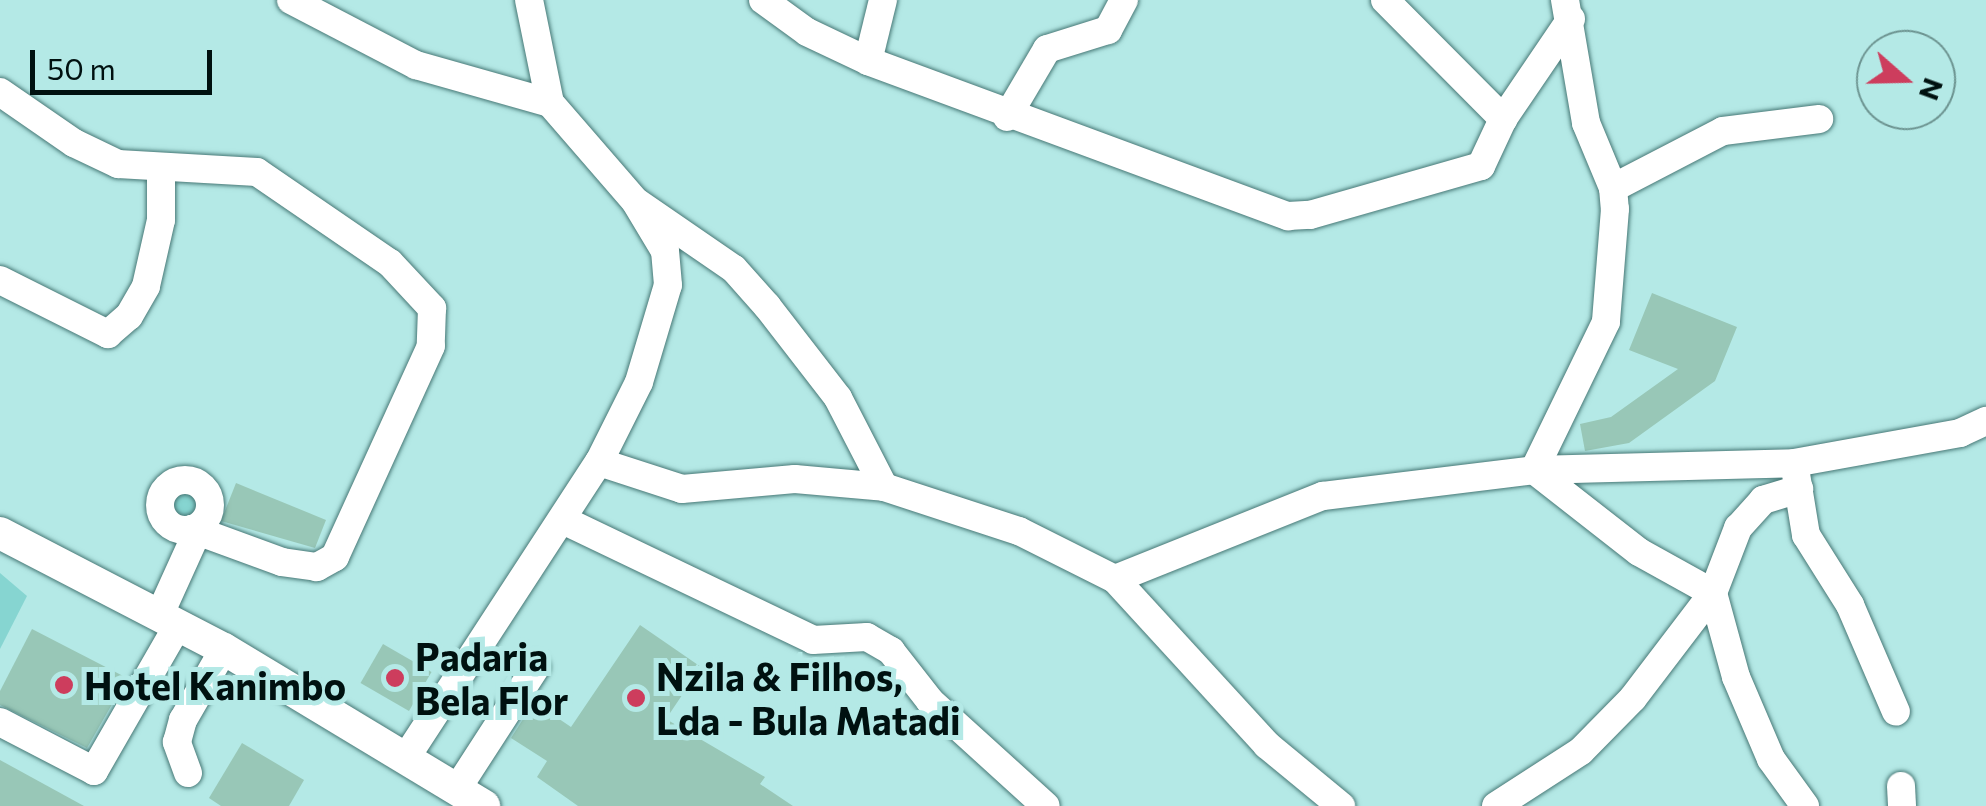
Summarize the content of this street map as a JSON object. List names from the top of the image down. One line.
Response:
{"places":["Padaria Bela Flor","Hotel Kanimbo","Nzila & Filhos, Lda - Bula Matadi"],"scale_bar":"50 m","north":"right"}
